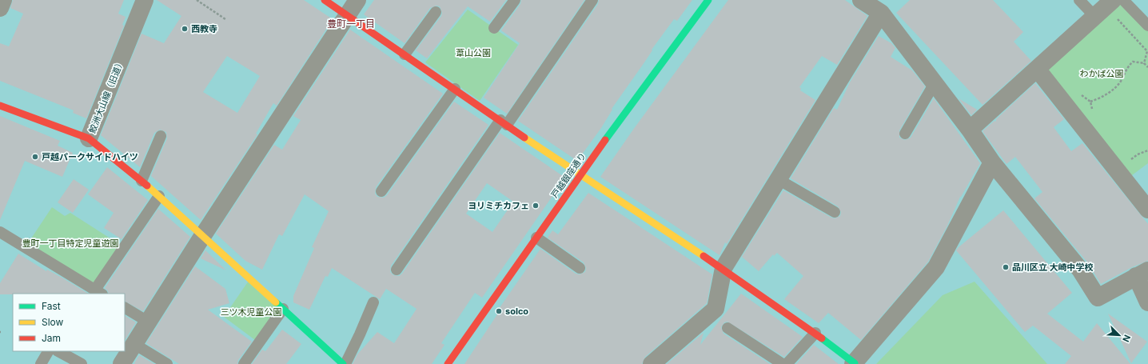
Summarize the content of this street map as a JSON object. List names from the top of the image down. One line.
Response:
{"streets":{"street":["鮫洲大山線（旧道）","戸越銀座通り"]},"districts":["豊町一丁目"],"parks":["葦山公園","わかば公園","豊町一丁目特定児童遊園","三ツ木児童公園"],"places":["西教寺","戸越パークサイドハイツ","ヨリミチカフェ","品川区立 大崎中学校","solco"],"legend":["Fast","Slow","Jam"],"north":"bottom right"}
